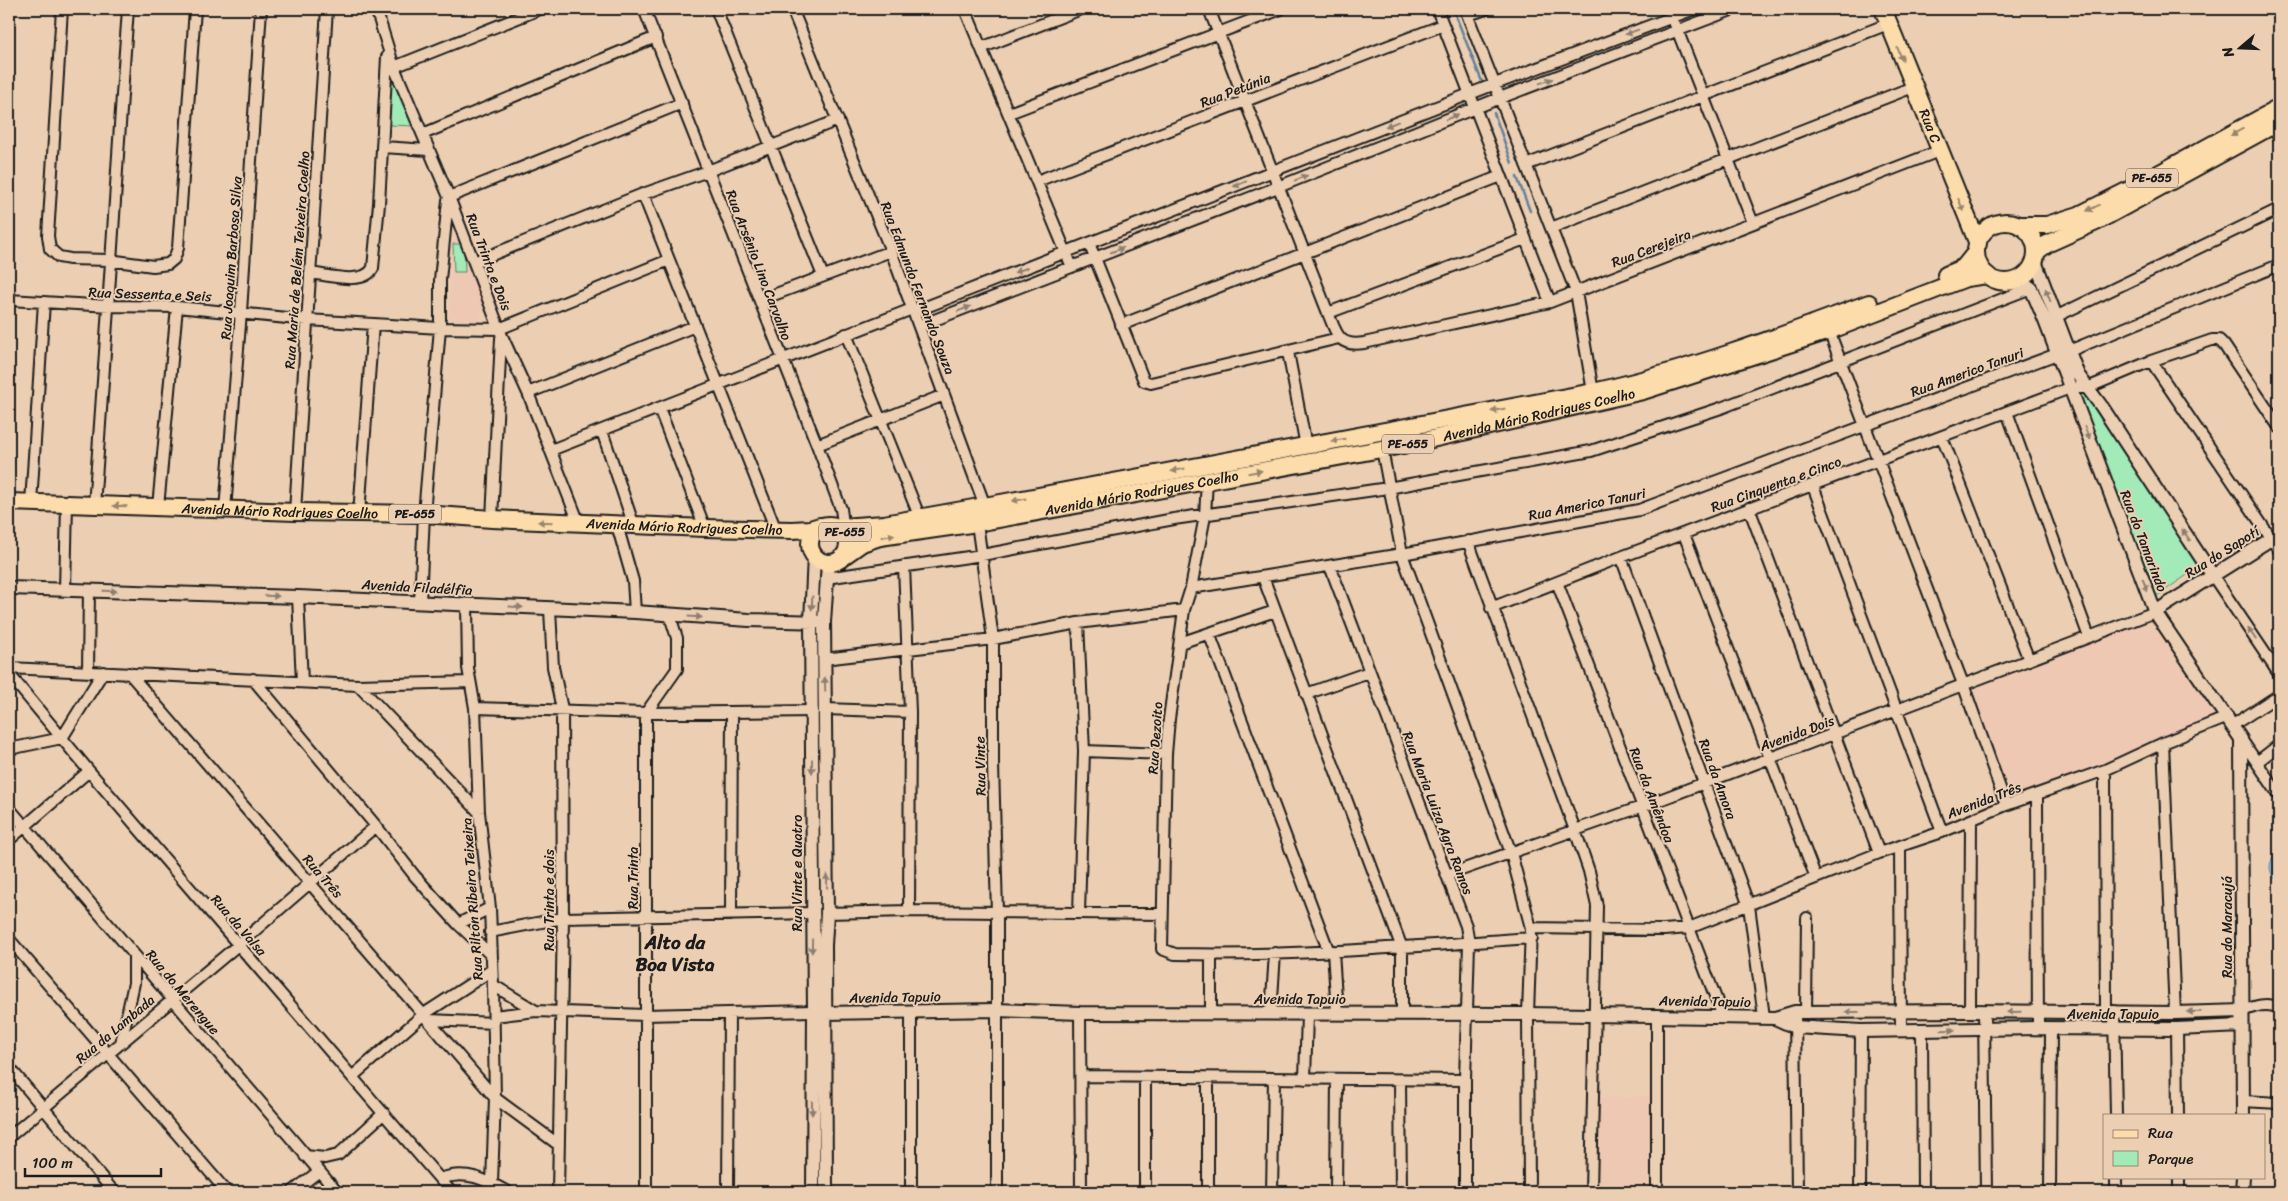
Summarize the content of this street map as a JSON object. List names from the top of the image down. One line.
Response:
{"streets":{"main road":["Rua C","PE-655","Avenida Mário Rodrigues Coelho"],"street":["Rua Petúnia","Rua Cerejeira","Rua Joaquim Barbosa Silva","Rua Maria de Belém Teixeira Coelho","Rua Trinta e Dois","Rua Arsênio Lino Carvalho","Rua Edmundo Fernando Souza","Rua Sessenta e Seis","Rua Americo Tanuri","Rua Cinquenta e Cinco","Rua do Tamarindo","Rua do Sapotí","Avenida Filadélfia","Avenida Dois","Rua Dezoito","Rua Vinte","Rua da Amora","Rua da Amêndoa","Avenida Três","Rua Maria Luiza Agra Ramos","Rua Vinte e Quatro","Rua Três","Rua Trinta","Rua Rilton Ribeiro Teixeira","Rua Trinta e dois","Rua da Valsa","Rua do Maracujá","Rua do Merengue","Avenida Tapuio","Rua da Lambada"]},"crossings":[["Rua C","PE-655"],["Rua C","Rua Cerejeira"],["Rua C","Avenida Mário Rodrigues Coelho"],["Rua C","Rua do Tamarindo"],["PE-655","Rua Arsênio Lino Carvalho"],["PE-655","Avenida Mário Rodrigues Coelho"],["PE-655","Rua do Tamarindo"],["PE-655","Rua Vinte e Quatro"],["Rua Joaquim Barbosa Silva","Rua Sessenta e Seis"],["Rua Joaquim Barbosa Silva","Avenida Mário Rodrigues Coelho"],["Rua Maria de Belém Teixeira Coelho","Rua Sessenta e Seis"],["Rua Maria de Belém Teixeira Coelho","Avenida Mário Rodrigues Coelho"],["Rua Trinta e Dois","Rua Sessenta e Seis"],["Rua Trinta e Dois","Avenida Mário Rodrigues Coelho"],["Rua Arsênio Lino Carvalho","Avenida Mário Rodrigues Coelho"],["Rua Arsênio Lino Carvalho","Rua Vinte e Quatro"],["Rua Edmundo Fernando Souza","Avenida Mário Rodrigues Coelho"],["Rua Americo Tanuri","Rua do Tamarindo"],["Rua Americo Tanuri","Rua Dezoito"],["Rua Americo Tanuri","Rua Maria Luiza Agra Ramos"],["Avenida Mário Rodrigues Coelho","Rua do Tamarindo"],["Avenida Mário Rodrigues Coelho","Rua Dezoito"],["Avenida Mário Rodrigues Coelho","Rua Vinte"],["Avenida Mário Rodrigues Coelho","Rua Vinte e Quatro"],["Rua Cinquenta e Cinco","Rua do Tamarindo"],["Rua Cinquenta e Cinco","Rua da Amora"],["Rua Cinquenta e Cinco","Rua da Amêndoa"],["Rua do Tamarindo","Rua do Sapotí"],["Rua do Tamarindo","Avenida Dois"],["Rua do Tamarindo","Avenida Três"],["Rua do Tamarindo","Rua do Maracujá"],["Rua do Sapotí","Avenida Dois"],["Avenida Filadélfia","Rua Vinte e Quatro"],["Avenida Filadélfia","Rua Rilton Ribeiro Teixeira"],["Avenida Filadélfia","Rua Trinta e dois"],["Avenida Dois","Rua da Amora"],["Avenida Dois","Rua da Amêndoa"],["Avenida Dois","Rua Maria Luiza Agra Ramos"],["Rua Dezoito","Avenida Três"],["Rua Vinte","Avenida Tapuio"],["Rua da Amora","Avenida Três"],["Rua da Amora","Avenida Tapuio"],["Rua da Amêndoa","Avenida Três"],["Rua da Amêndoa","Avenida Tapuio"],["Avenida Três","Rua Maria Luiza Agra Ramos"],["Rua Maria Luiza Agra Ramos","Avenida Tapuio"],["Rua Vinte e Quatro","Avenida Tapuio"],["Rua Três","Rua Rilton Ribeiro Teixeira"],["Rua Três","Rua Trinta e dois"],["Rua Três","Avenida Tapuio"],["Rua Três","Rua da Lambada"],["Rua Trinta","Avenida Tapuio"],["Rua Rilton Ribeiro Teixeira","Avenida Tapuio"],["Rua Trinta e dois","Avenida Tapuio"],["Rua da Valsa","Rua da Lambada"],["Rua do Maracujá","Avenida Tapuio"],["Rua do Merengue","Rua da Lambada"]],"one_way":["Rua C"],"districts":["Alto da Boa Vista"],"legend":["Rua","Parque"],"scale_bar":"100 m","north":"left"}
